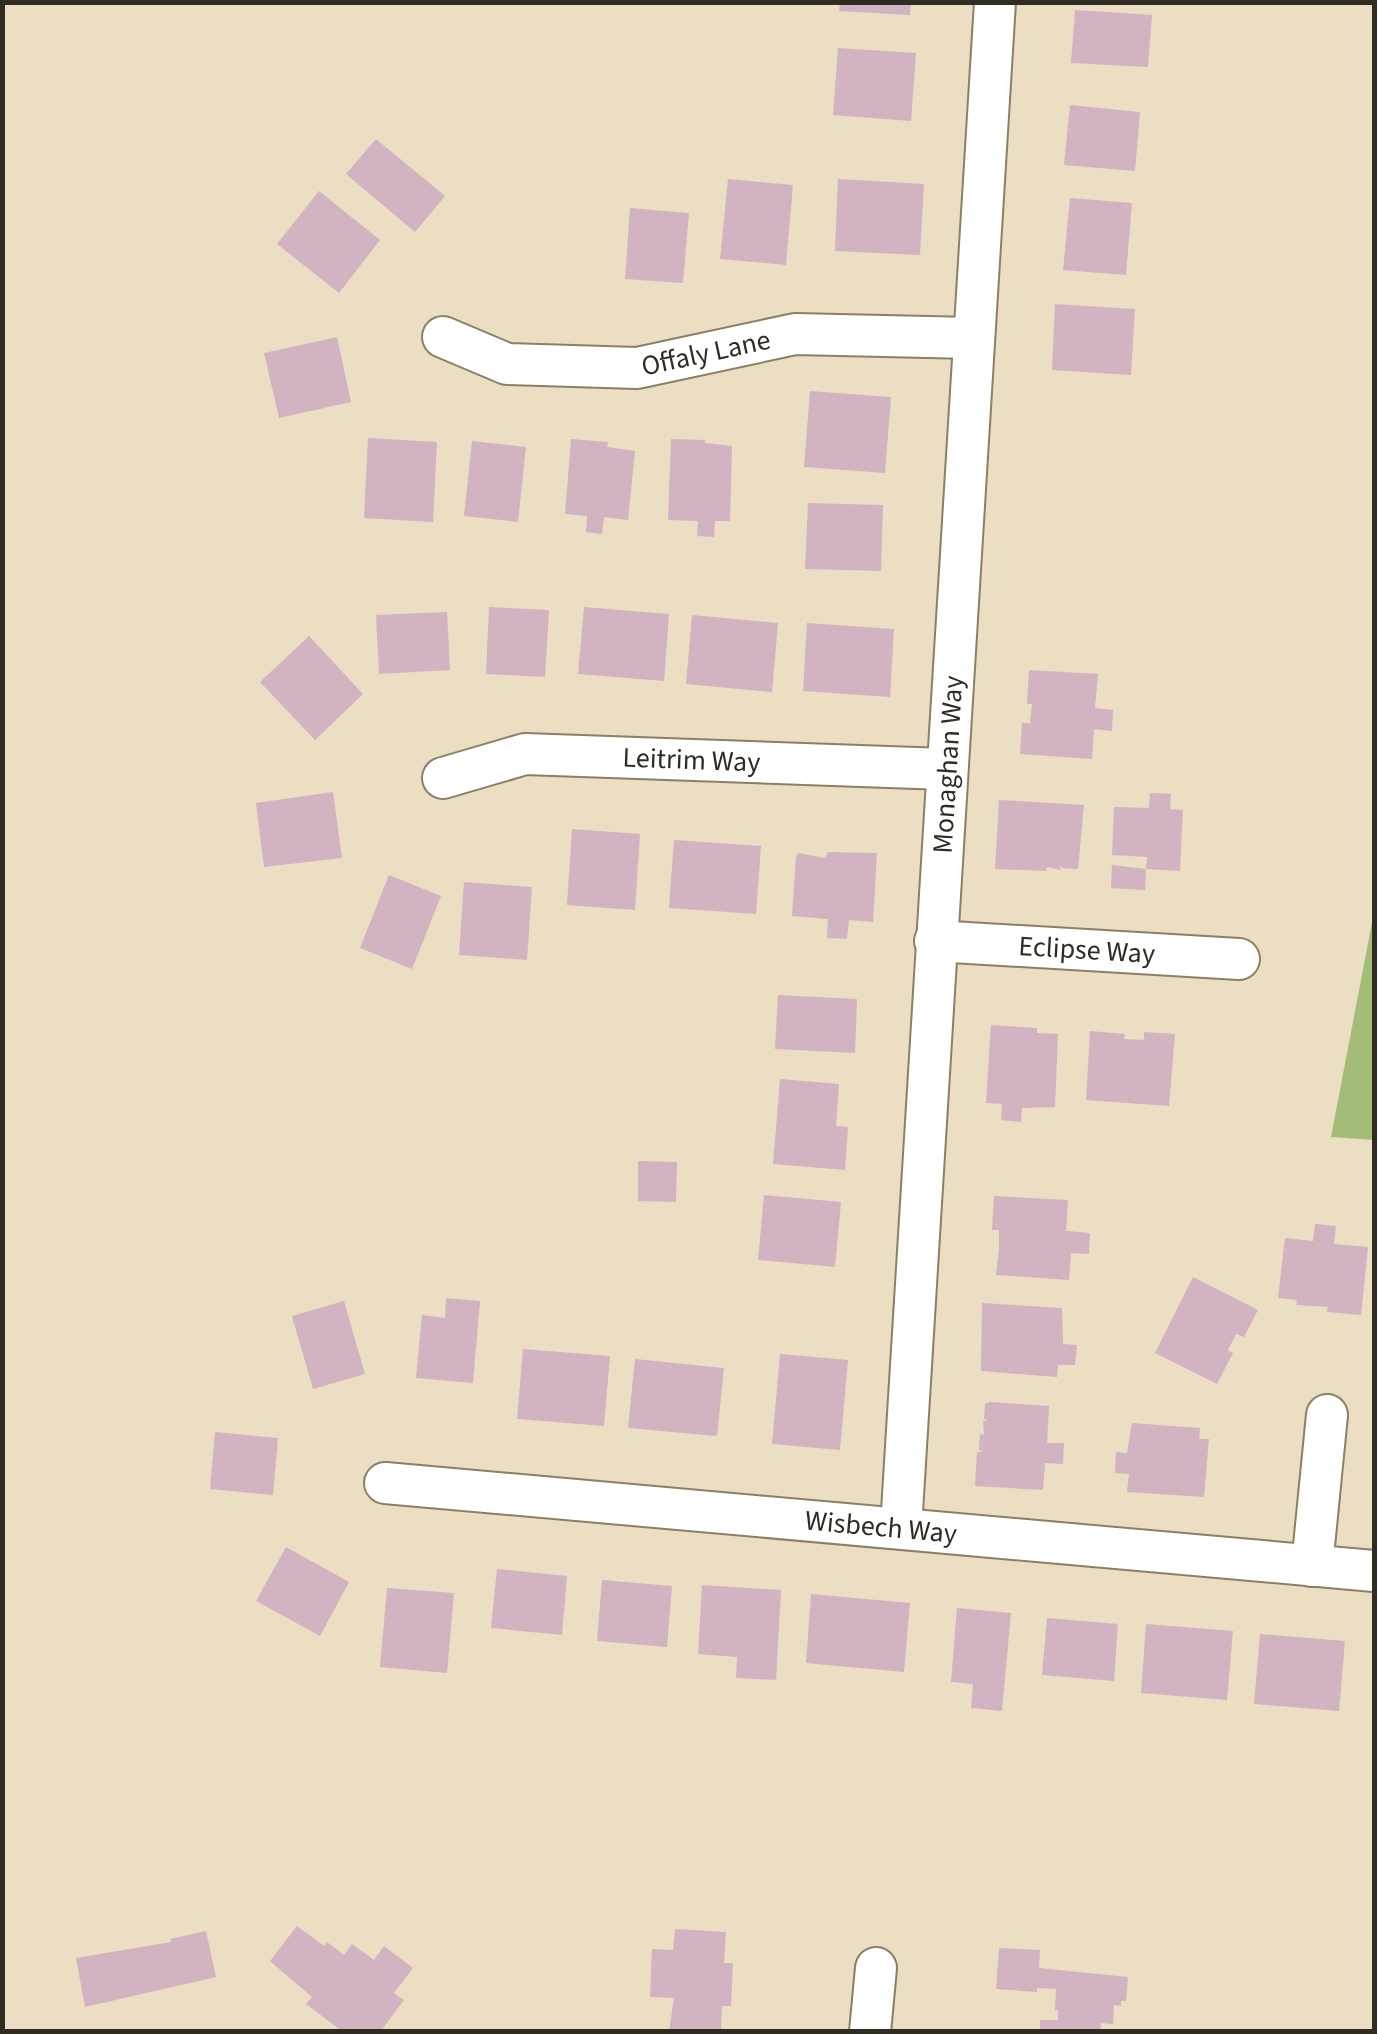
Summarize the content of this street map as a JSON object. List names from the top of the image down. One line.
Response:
{"streets":{"street":["Offaly Lane","Leitrim Way","Monaghan Way","Eclipse Way","Wisbech Way"]},"crossings":[["Offaly Lane","Monaghan Way"],["Leitrim Way","Monaghan Way"],["Monaghan Way","Eclipse Way"],["Monaghan Way","Wisbech Way"]]}
